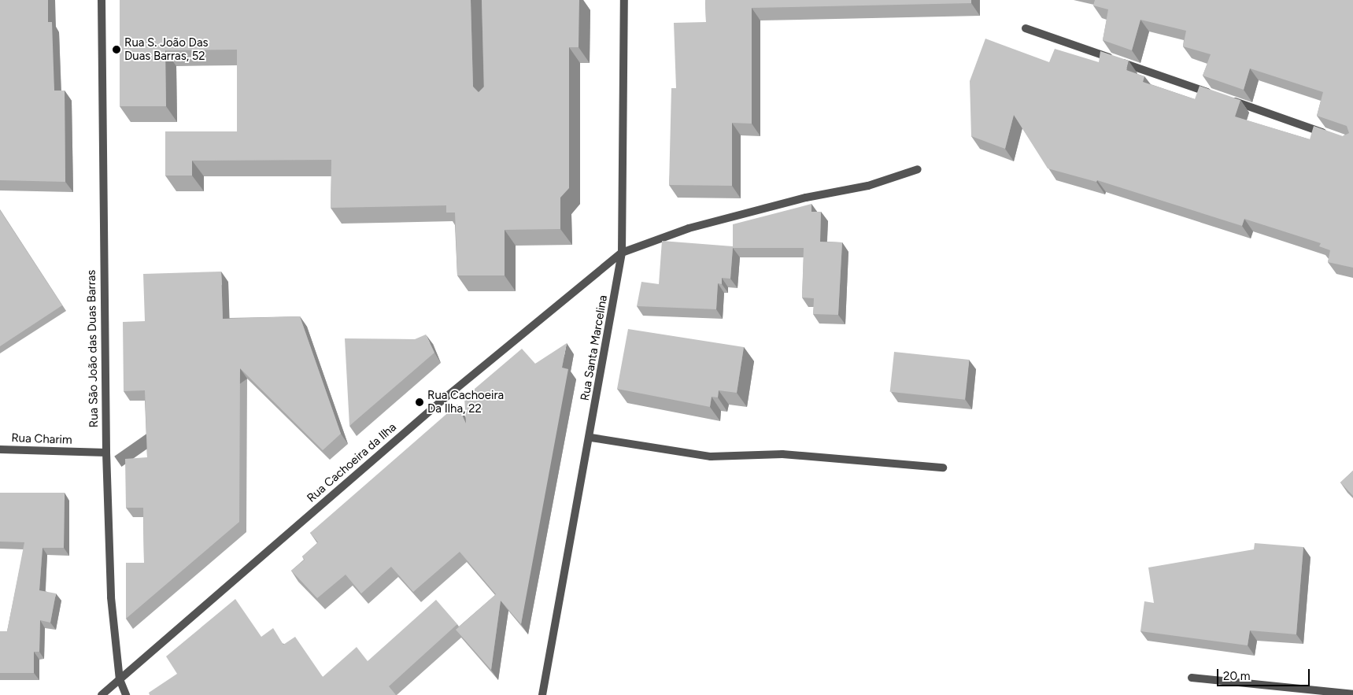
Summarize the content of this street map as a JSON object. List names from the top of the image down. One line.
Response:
{"streets":{"street":["Rua Santa Marcelina","Rua São João das Duas Barras","Rua Charim","Rua Cachoeira da Ilha"]},"crossings":[["Rua Santa Marcelina","Rua Cachoeira da Ilha"],["Rua São João das Duas Barras","Rua Charim"],["Rua São João das Duas Barras","Rua Cachoeira da Ilha"]],"places":["Rua S. João Das Duas Barras, 52","Rua Cachoeira Da Ilha, 22"],"scale_bar":"20 m"}
